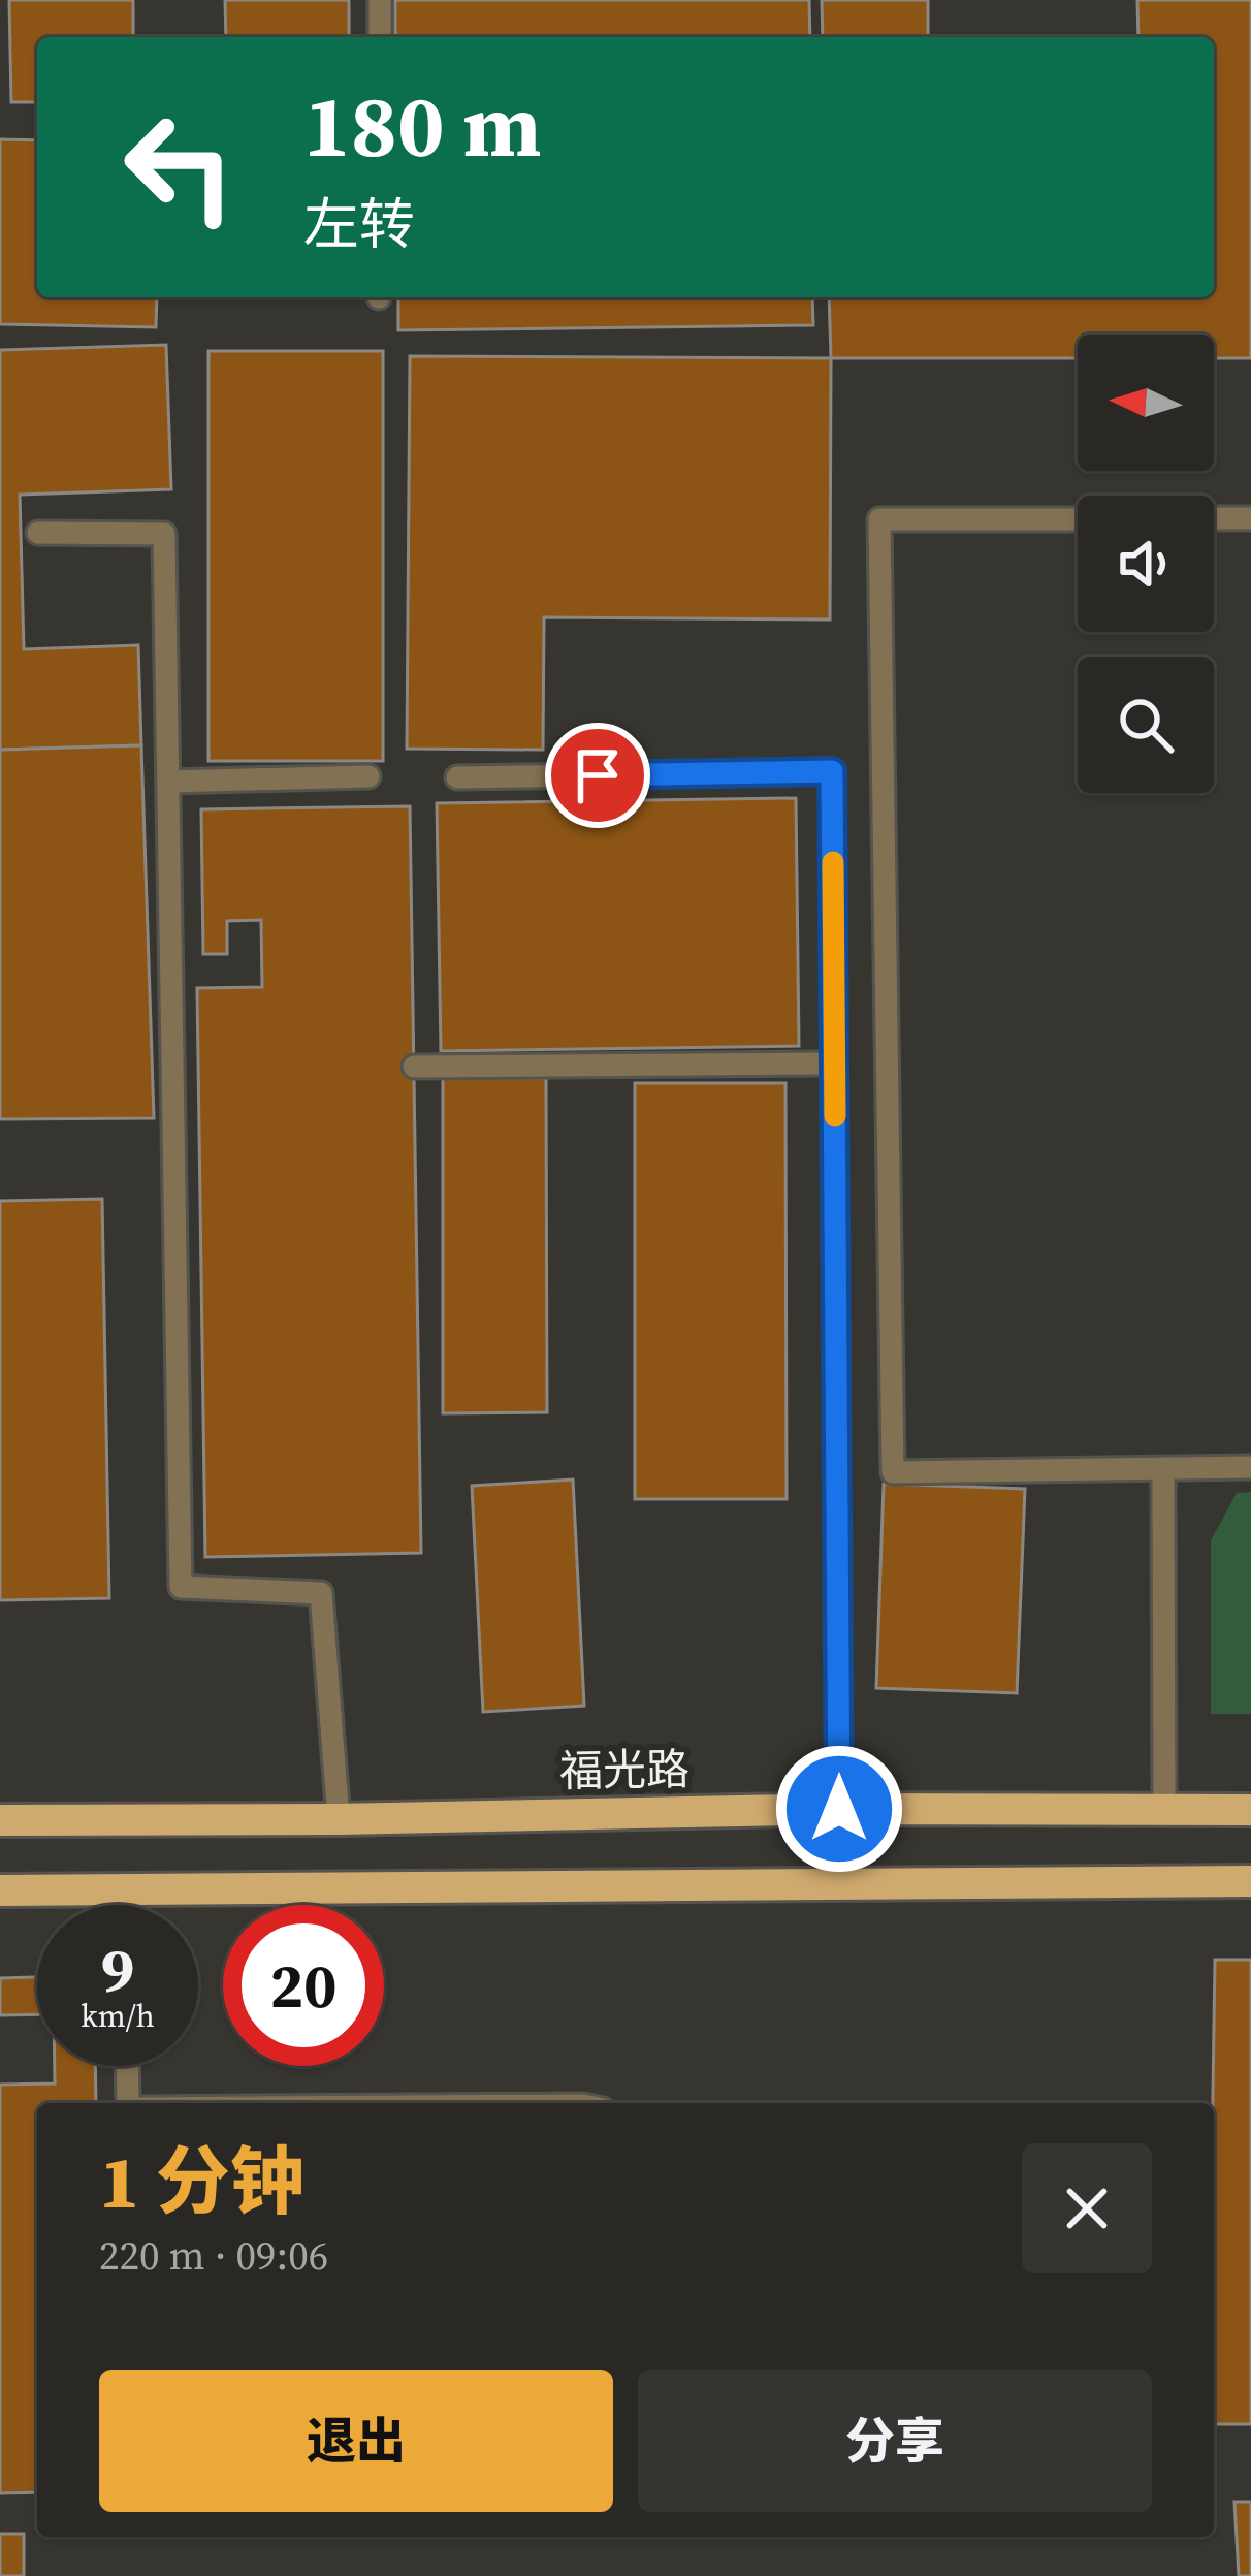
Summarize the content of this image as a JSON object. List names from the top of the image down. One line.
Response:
{"streets":{"main road":["福光路"]},"north":"left","page":{"turn":["180 m","左转"],"speed":"9 km/h","limit":"20","heading":["1 分钟","220 m · 09:06"],"buttons":["退出","分享"]}}
